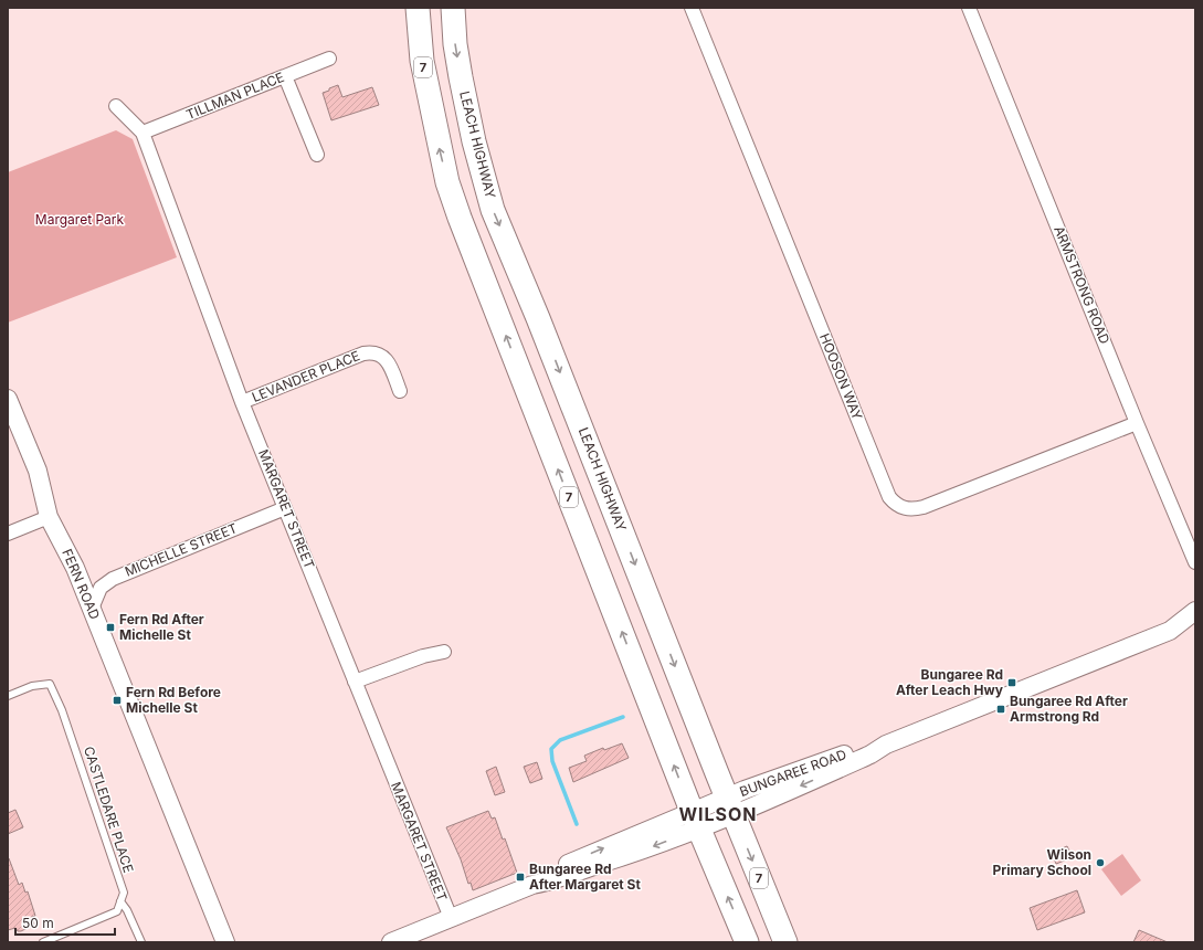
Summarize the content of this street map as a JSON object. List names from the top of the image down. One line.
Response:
{"streets":{"highway":["7","LEACH HIGHWAY"],"street":["TILLMAN PLACE","ARMSTRONG ROAD","LEVANDER PLACE","HOOSON WAY","MARGARET STREET","MICHELLE STREET","FERN ROAD","BUNGAREE ROAD"],"lane":["CASTLEDARE PLACE"]},"crossings":[["7","BUNGAREE ROAD"],["TILLMAN PLACE","MARGARET STREET"],["LEACH HIGHWAY","BUNGAREE ROAD"],["ARMSTRONG ROAD","HOOSON WAY"],["LEVANDER PLACE","MARGARET STREET"],["MARGARET STREET","MICHELLE STREET"],["MARGARET STREET","BUNGAREE ROAD"],["MICHELLE STREET","FERN ROAD"]],"districts":["WILSON"],"parks":["Margaret Park"],"places":{"transit":["Fern Rd After Michelle St","Bungaree Rd After Leach Hwy","Fern Rd Before Michelle St","Bungaree Rd After Armstrong Rd","Bungaree Rd After Margaret St"],"other":["Wilson Primary School"]},"scale_bar":"50 m"}
